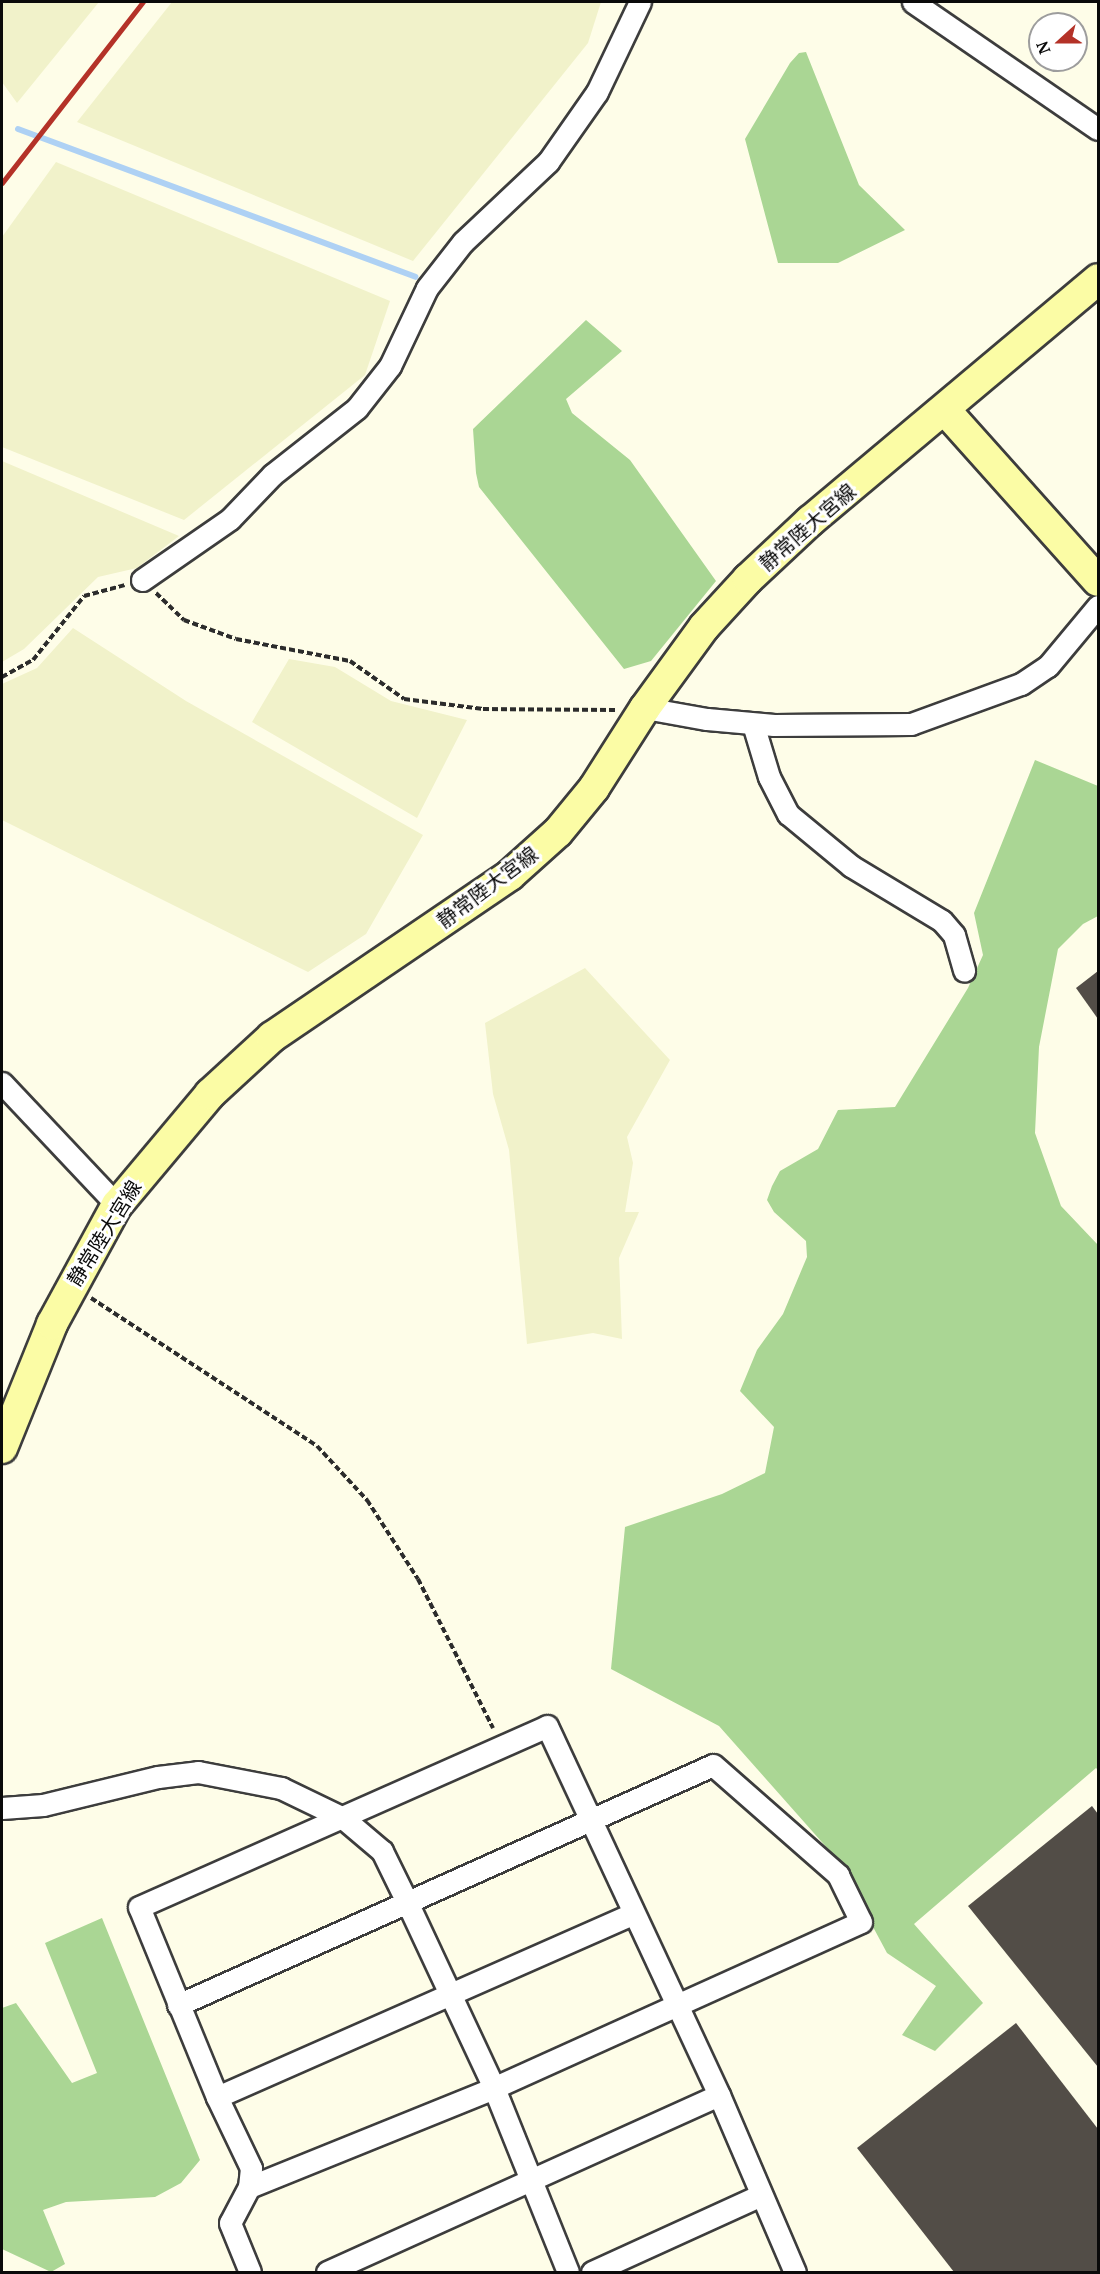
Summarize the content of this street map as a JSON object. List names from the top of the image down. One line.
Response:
{"streets":{"main road":["静常陸大宮線"]},"north":"left"}
